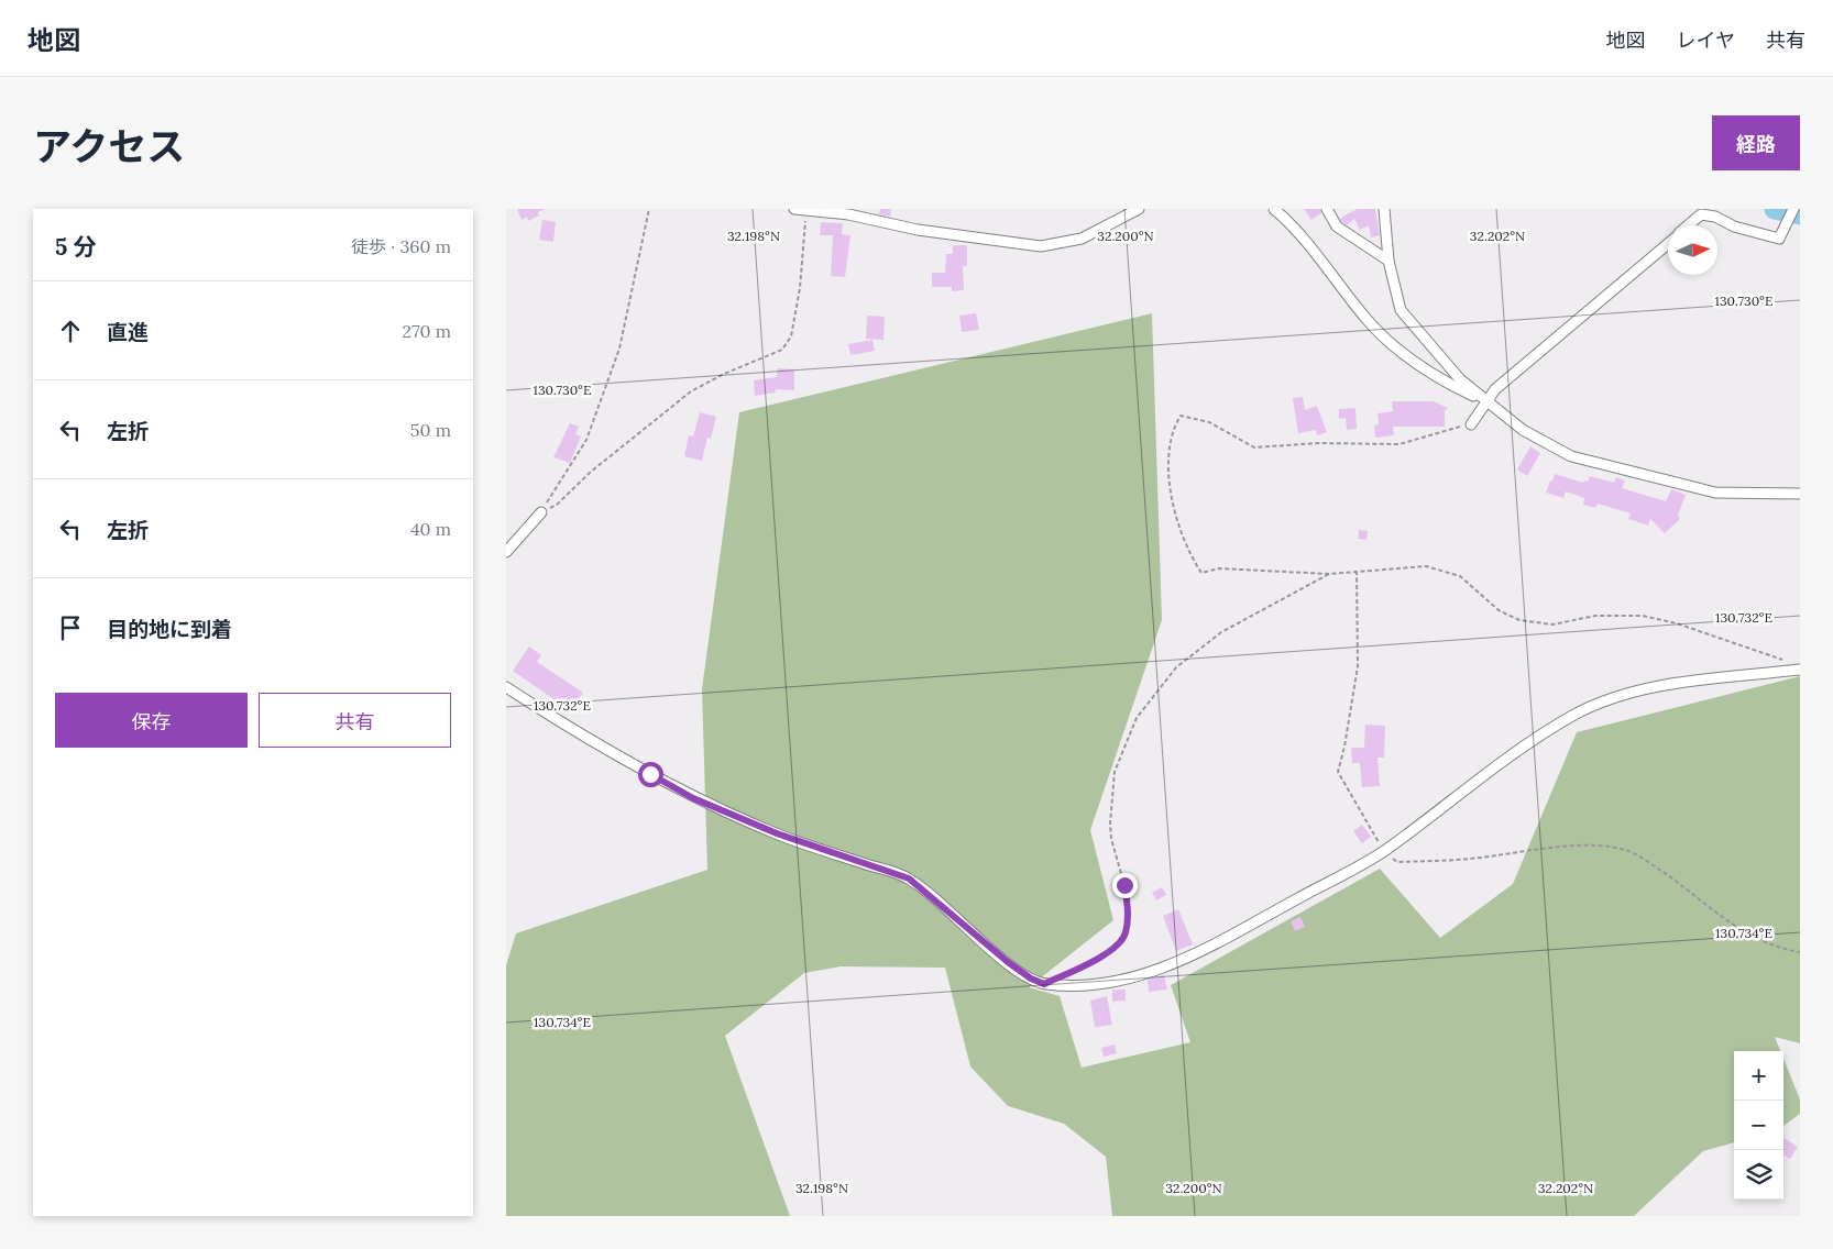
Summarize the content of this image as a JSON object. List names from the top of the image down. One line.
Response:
{"north":"right","page":{"header":"地図","nav":["地図","レイヤ","共有"],"title":"アクセス","buttons":["経路",["保存","共有"]],"heading":["5 分","徒歩 · 360 m"],"list":[["直進","270 m"],["左折","50 m"],["左折","40 m"],"目的地に到着"],"map_buttons":["+","−"]},"coordinates":["32.198°N","32.200°N","32.202°N","130.730°E","130.732°E","130.734°E"]}
